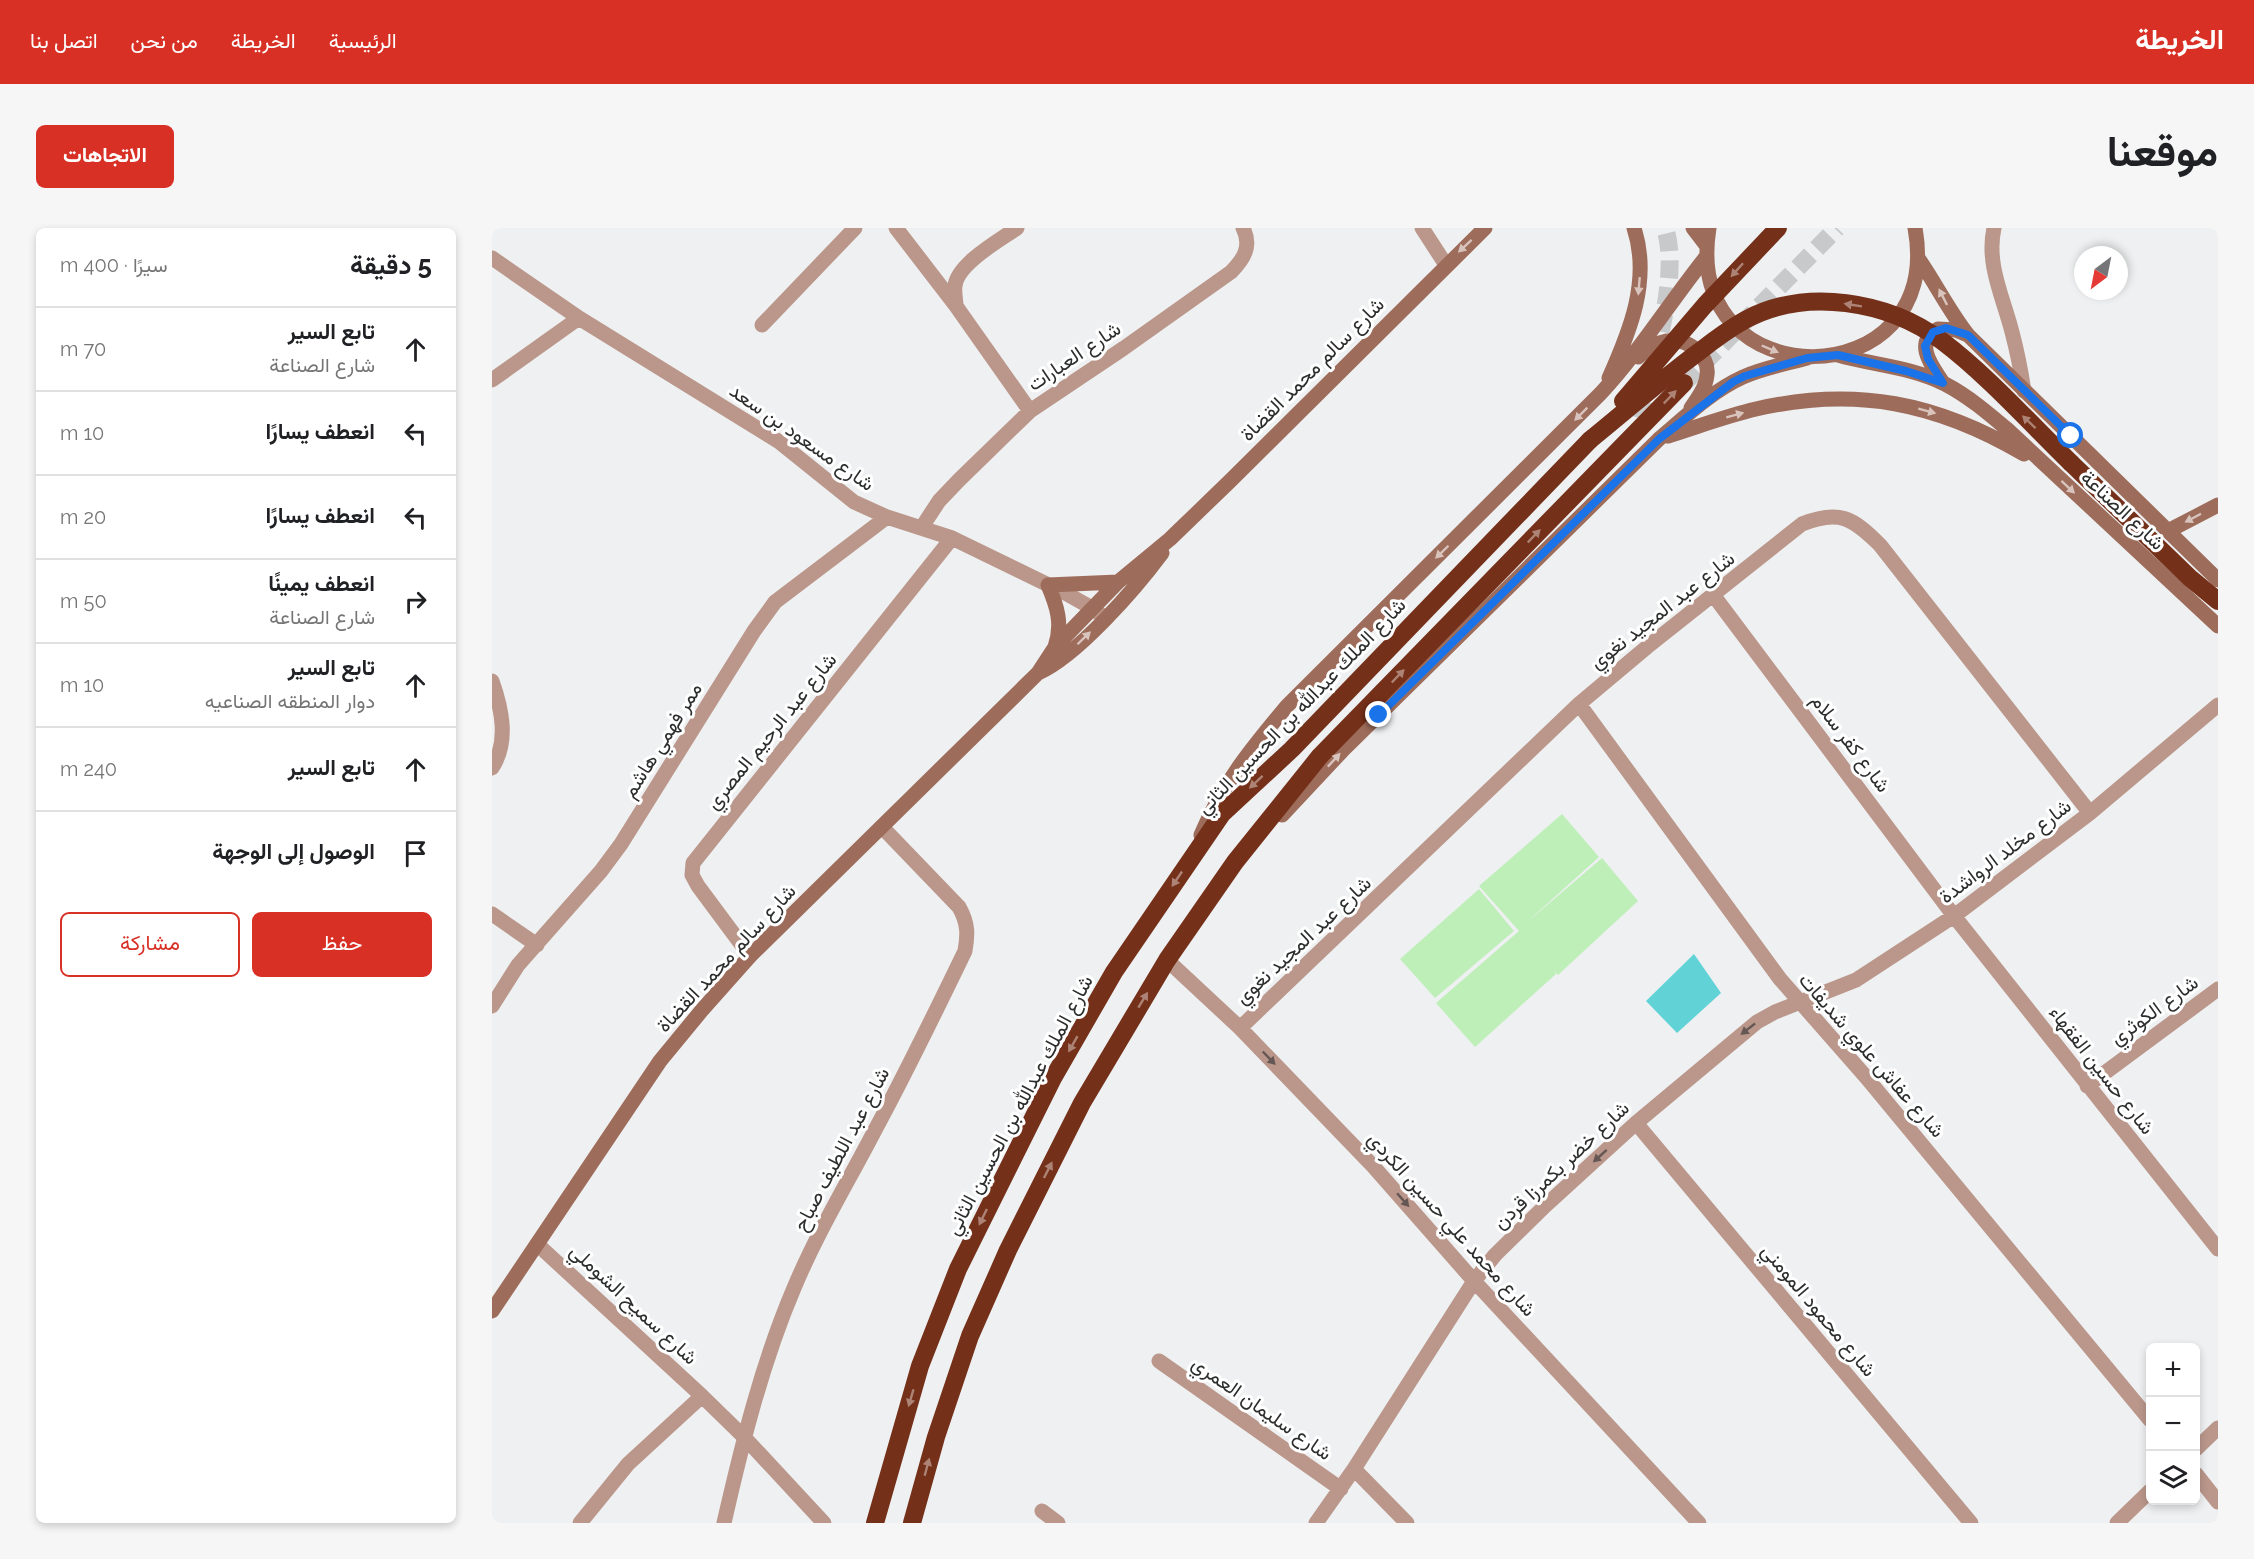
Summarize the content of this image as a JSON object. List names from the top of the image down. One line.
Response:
{"streets":{"highway":["شارع الملك عبدالله بن الحسين الثاني"],"main road":["شارع سالم محمد القضاة","شارع الصناعة"],"street":["شارع العبارات","شارع مسعود بن سعد","شارع عبد المجيد نغوي","شارع عبد الرحيم المصري","ممر فهمي هاشم","شارع كفر سلام","شارع مخلد الرواشدة","شارع الكوثري","شارع عفاش علوي شديفات","شارع حسين الفقهاء","شارع عبد اللطيف صباح","شارع خضر بكمرزا قردن","شارع محمد علي حسين الكردي","شارع سميح الشوملي","شارع محمود المومني","شارع سليمان العمري"]},"crossings":[["شارع العبارات","شارع مسعود بن سعد"],["شارع سالم محمد القضاة","شارع مسعود بن سعد"],["شارع سالم محمد القضاة","شارع عبد الرحيم المصري"],["شارع سالم محمد القضاة","شارع عبد اللطيف صباح"],["شارع سالم محمد القضاة","شارع سميح الشوملي"],["شارع مسعود بن سعد","شارع عبد الرحيم المصري"],["شارع مسعود بن سعد","ممر فهمي هاشم"],["شارع عبد المجيد نغوي","شارع كفر سلام"],["شارع عبد المجيد نغوي","شارع مخلد الرواشدة"],["شارع عبد المجيد نغوي","شارع عفاش علوي شديفات"],["شارع عبد المجيد نغوي","شارع محمد علي حسين الكردي"],["شارع كفر سلام","شارع مخلد الرواشدة"],["شارع كفر سلام","شارع حسين الفقهاء"],["شارع مخلد الرواشدة","شارع عفاش علوي شديفات"],["شارع مخلد الرواشدة","شارع حسين الفقهاء"],["شارع مخلد الرواشدة","شارع خضر بكمرزا قردن"],["شارع الكوثري","شارع حسين الفقهاء"],["شارع عفاش علوي شديفات","شارع خضر بكمرزا قردن"],["شارع عبد اللطيف صباح","شارع سميح الشوملي"],["شارع خضر بكمرزا قردن","شارع محمد علي حسين الكردي"],["شارع خضر بكمرزا قردن","شارع محمود المومني"],["شارع خضر بكمرزا قردن","شارع سليمان العمري"]],"one_way":["شارع خضر بكمرزا قردن","شارع محمد علي حسين الكردي"],"north":"bottom left","page":{"header":"الخريطة","nav":["الرئيسية","الخريطة","من نحن","اتصل بنا"],"title":"موقعنا","buttons":["الاتجاهات",["حفظ","مشاركة"]],"heading":["5 دقيقة","سيرًا · 400 m"],"list":[["تابع السير","شارع الصناعة","70 m"],["انعطف يسارًا","10 m"],["انعطف يسارًا","20 m"],["انعطف يمينًا","شارع الصناعة","50 m"],["تابع السير","دوار المنطقه الصناعيه","10 m"],["تابع السير","240 m"],"الوصول إلى الوجهة"],"map_buttons":["+","−"]}}
